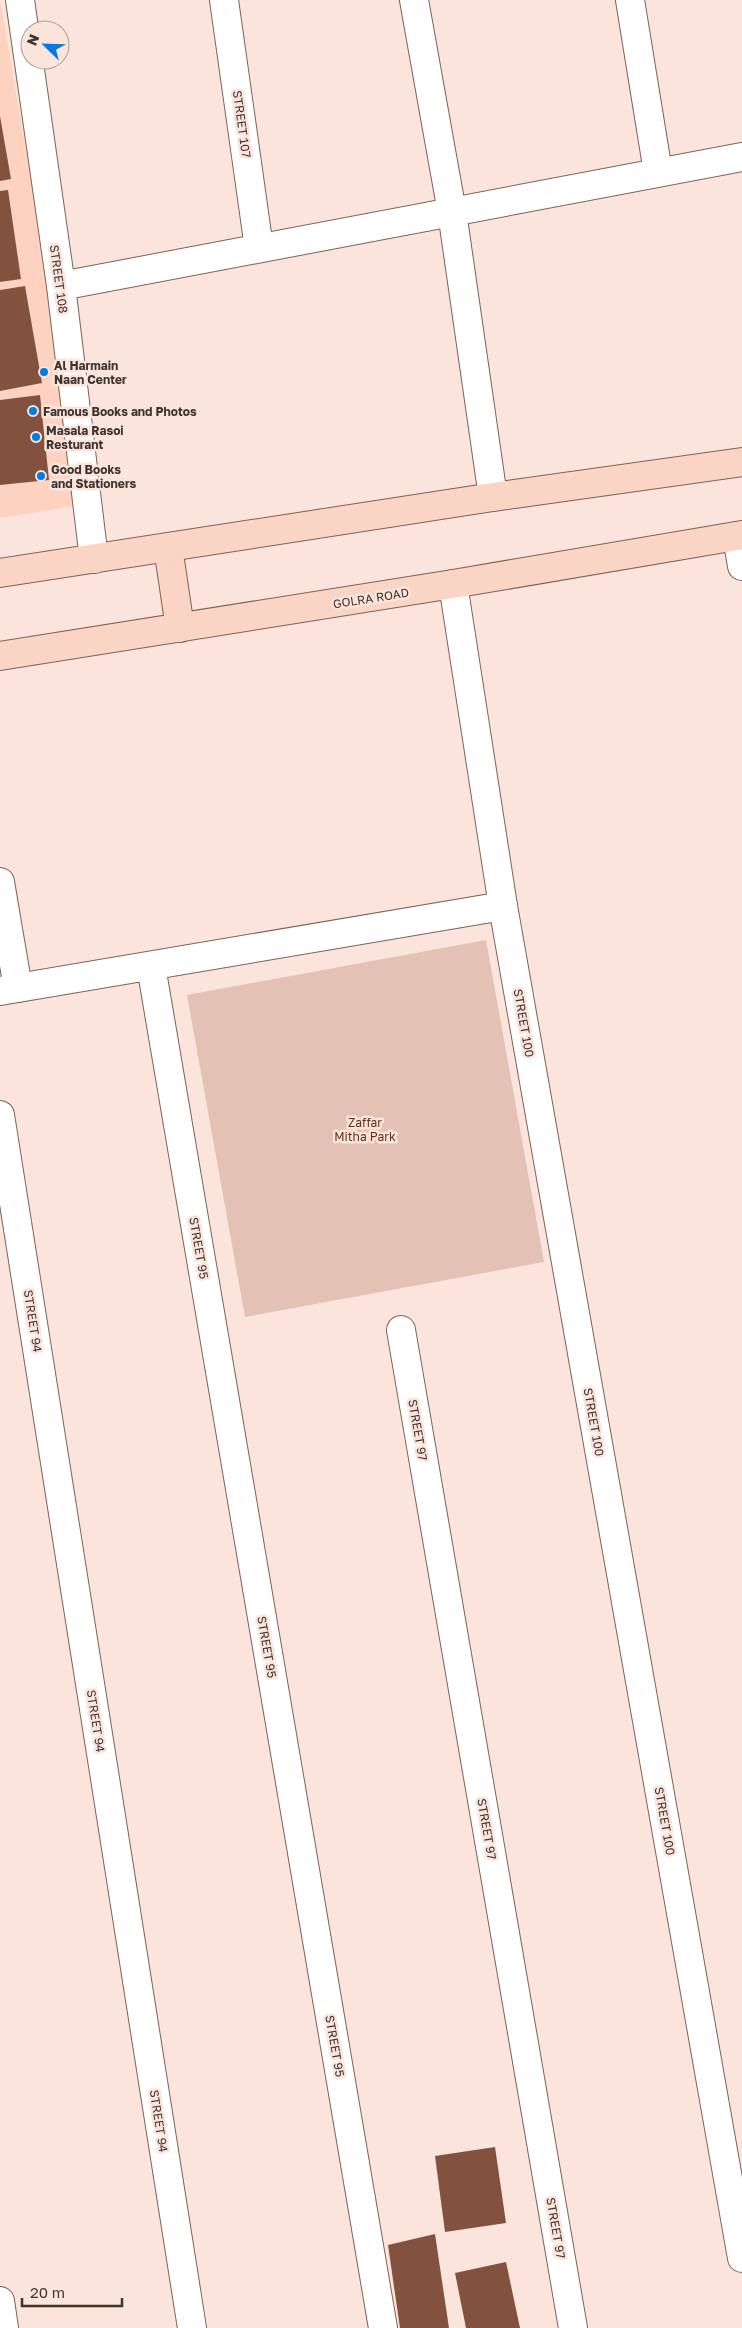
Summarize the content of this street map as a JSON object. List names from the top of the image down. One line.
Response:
{"streets":{"main road":["GOLRA ROAD"],"street":["STREET 107","STREET 108","STREET 100","STREET 95","STREET 94","STREET 97"]},"crossings":[["GOLRA ROAD","STREET 100"]],"parks":["Zaffar Mitha Park"],"places":["Al Harmain Naan Center","Famous Books and Photos","Masala Rasoi Resturant","Good Books and Stationers"],"scale_bar":"20 m","north":"top left"}
